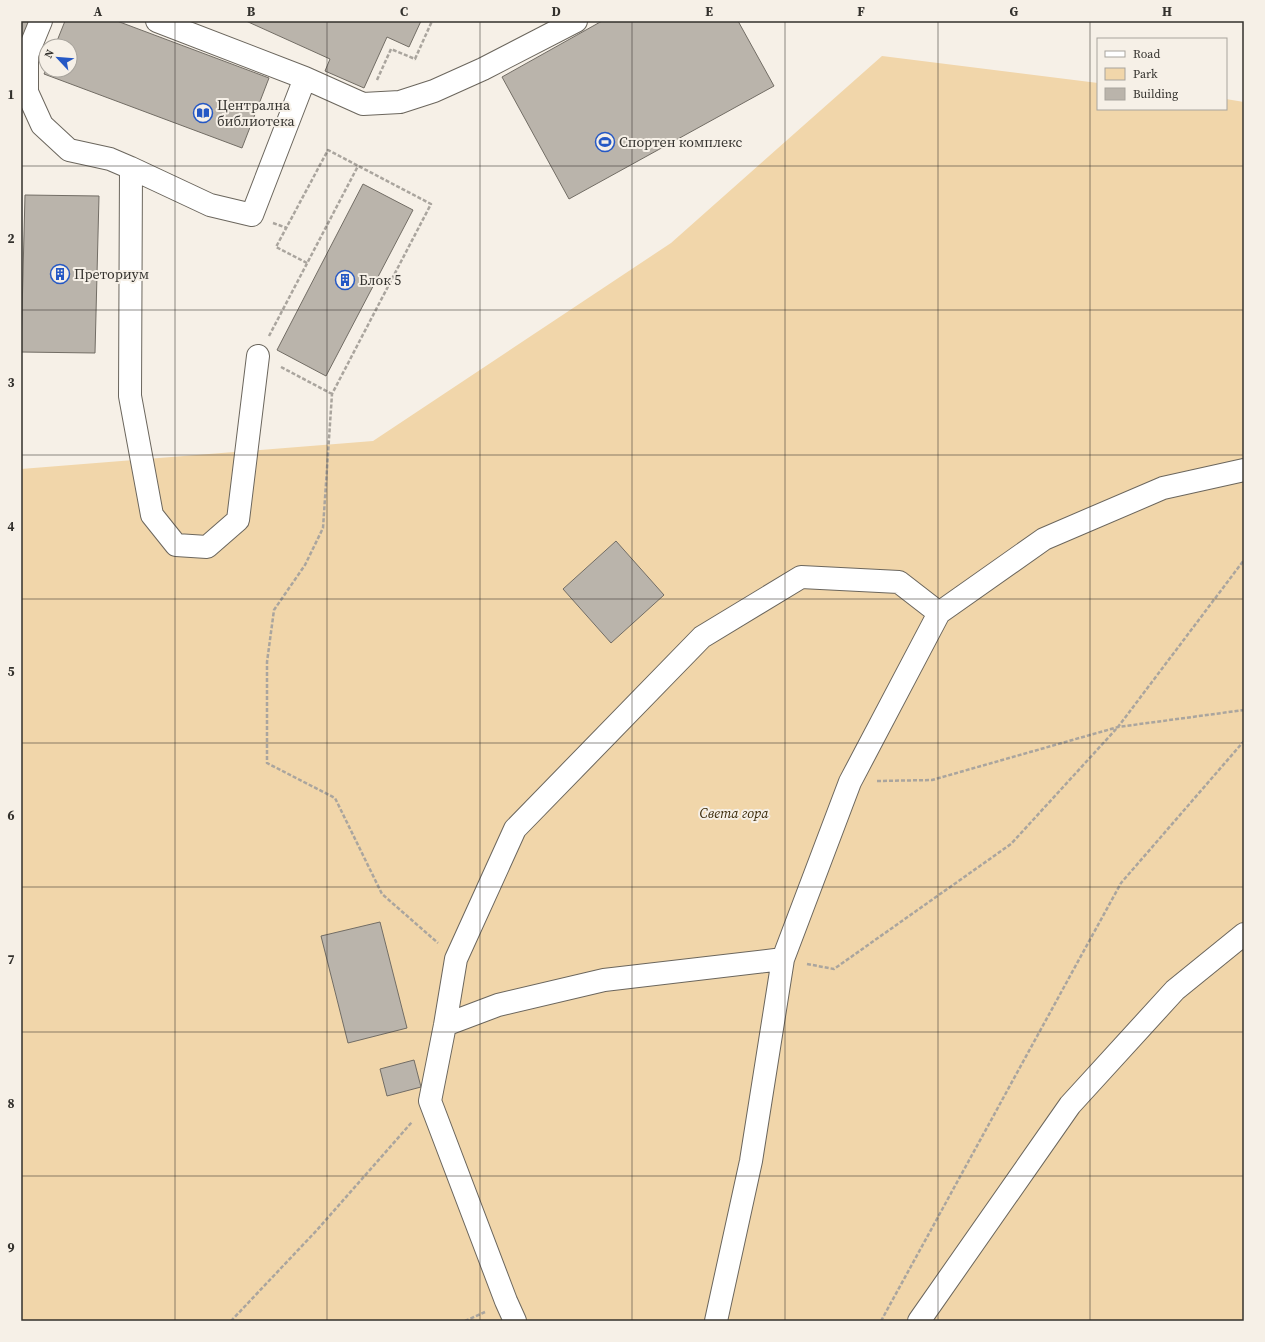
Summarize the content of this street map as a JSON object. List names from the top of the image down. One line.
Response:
{"parks":["Света гора"],"places":{"library":["Централна библиотека"],"sports":["Спортен комплекс"],"building":["Преториум","Блок 5"]},"legend":["Road","Park","Building"],"north":"top left","grid":{"columns":["A","B","C","D","E","F","G","H"],"rows":["1","2","3","4","5","6","7","8","9"]}}
